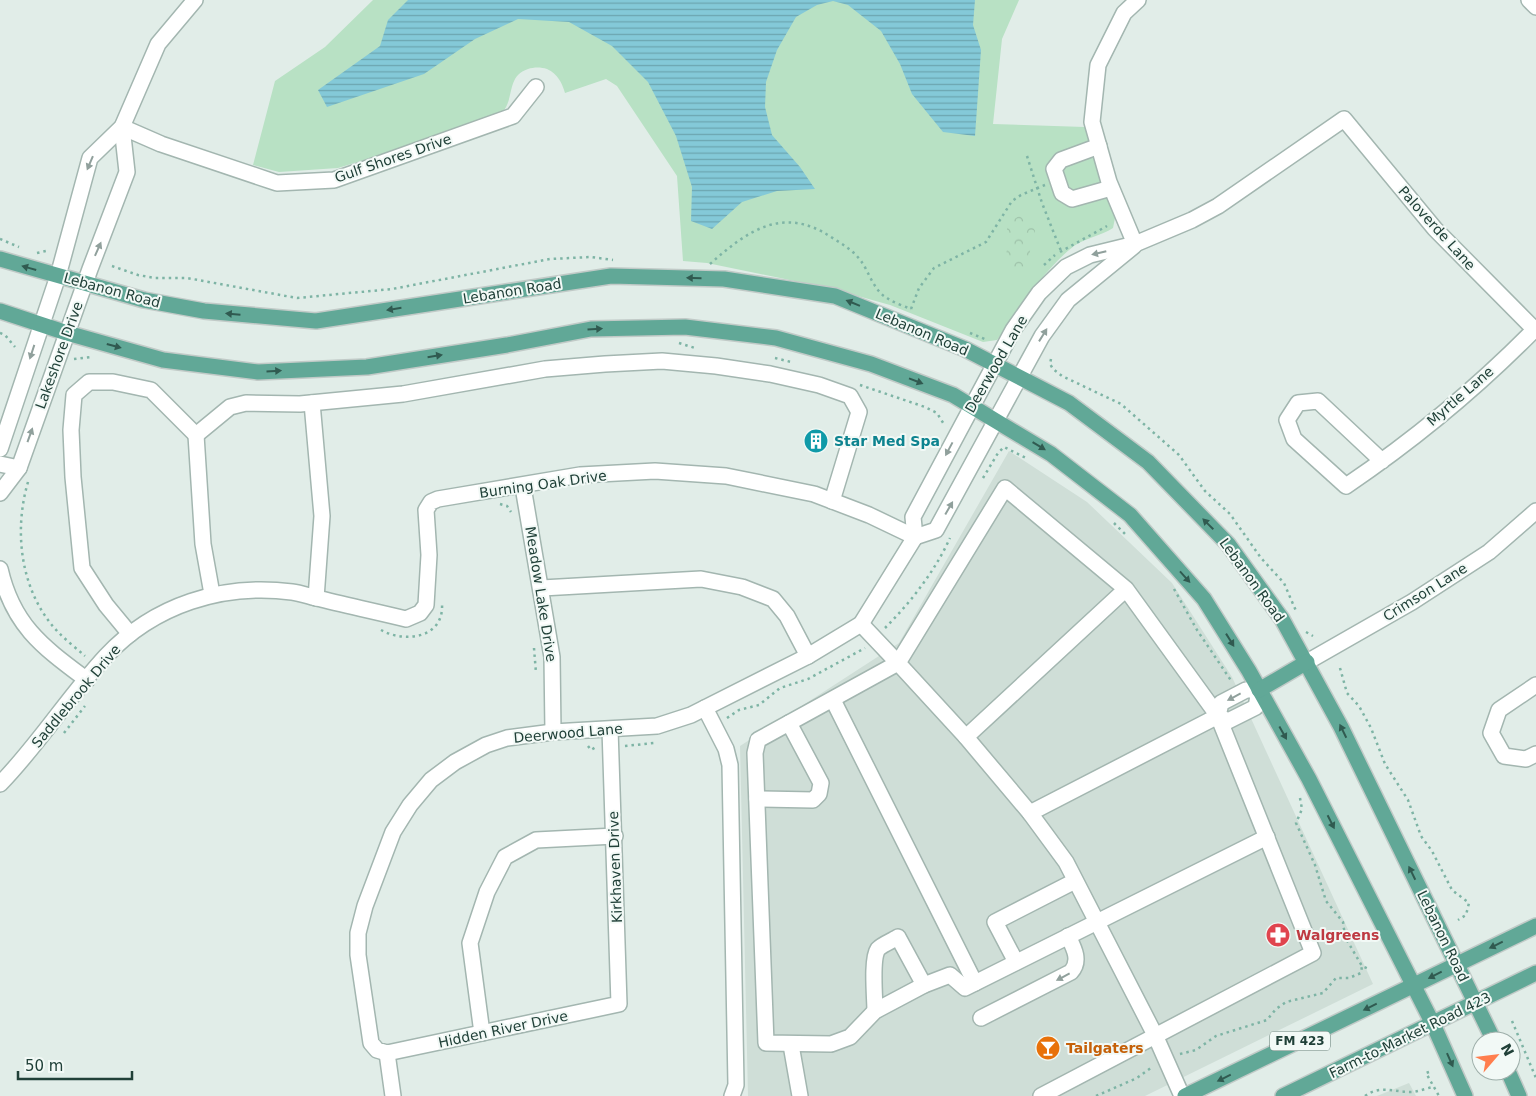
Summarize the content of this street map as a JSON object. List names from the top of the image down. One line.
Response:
{"streets":{"main road":["Lebanon Road","Farm-to-Market Road 423","FM 423"],"street":["Gulf Shores Drive","Paloverde Lane","Lakeshore Drive","Deerwood Lane","Myrtle Lane","Burning Oak Drive","Crimson Lane","Meadow Lake Drive","Saddlebrook Drive","Kirkhaven Drive","Hidden River Drive"]},"crossings":[["Gulf Shores Drive","Lakeshore Drive"],["Paloverde Lane","Deerwood Lane"],["Paloverde Lane","Myrtle Lane"],["Lebanon Road","Lakeshore Drive"],["Lebanon Road","Deerwood Lane"],["Lebanon Road","Crimson Lane"],["Lebanon Road","Farm-to-Market Road 423"],["Lebanon Road","FM 423"],["Deerwood Lane","Burning Oak Drive"],["Deerwood Lane","Meadow Lake Drive"],["Deerwood Lane","Kirkhaven Drive"],["Deerwood Lane","Hidden River Drive"],["Burning Oak Drive","Meadow Lake Drive"],["Burning Oak Drive","Saddlebrook Drive"],["Kirkhaven Drive","Hidden River Drive"]],"places":{"building":["Star Med Spa"],"pharmacy":["Walgreens"],"bar":["Tailgaters"]},"scale_bar":"50 m","north":"top right"}
